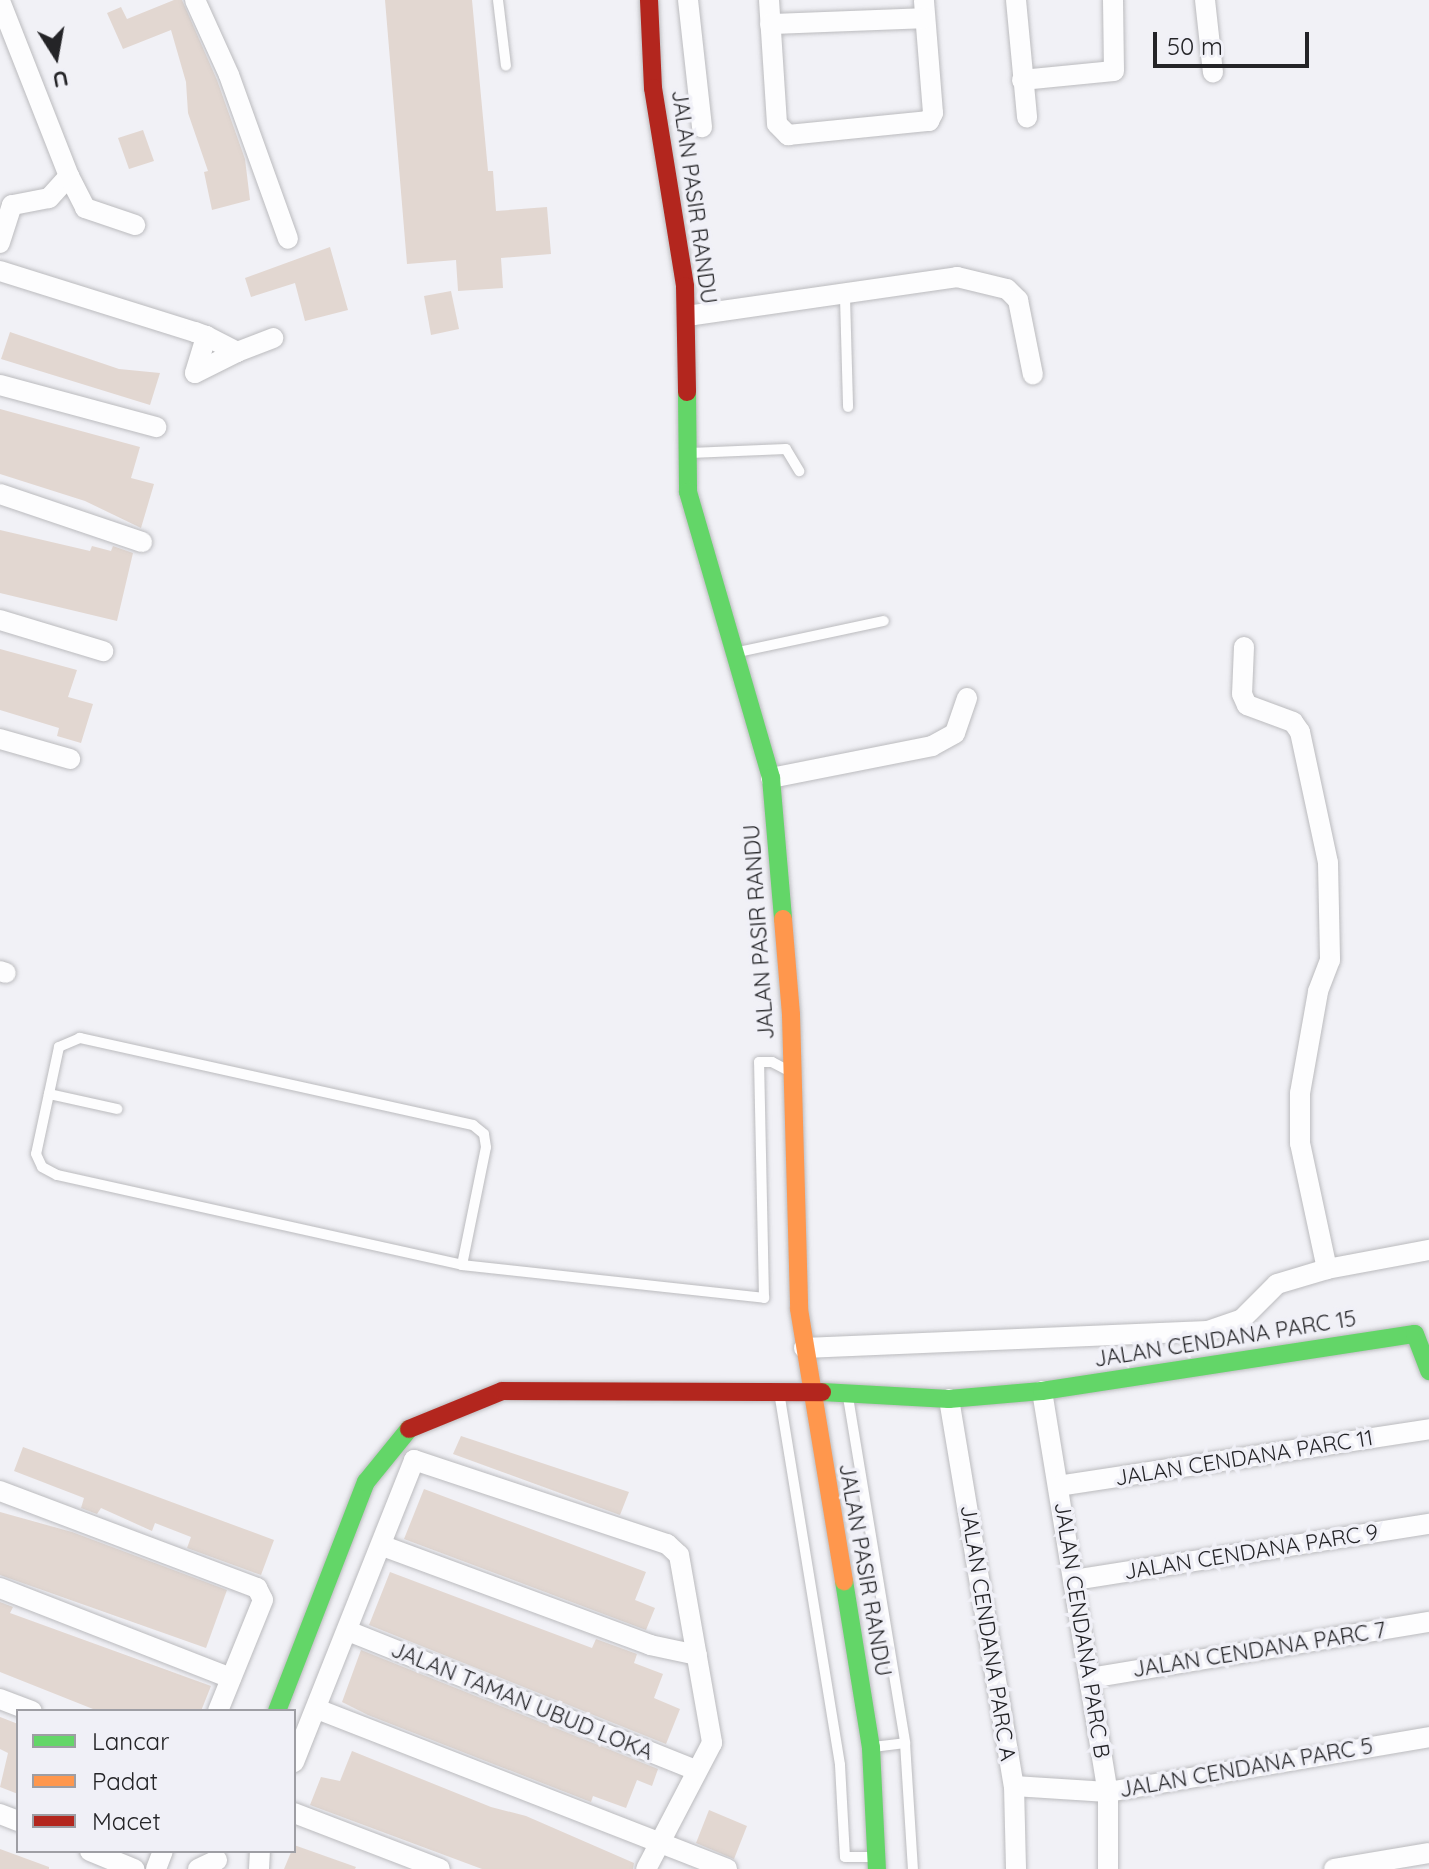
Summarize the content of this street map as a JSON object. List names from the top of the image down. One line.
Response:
{"streets":{"main road":["JALAN PASIR RANDU","JALAN CENDANA PARC 15"],"street":["JALAN CENDANA PARC 11","JALAN CENDANA PARC 9","JALAN CENDANA PARC B","JALAN CENDANA PARC A","JALAN CENDANA PARC 7","JALAN TAMAN UBUD LOKA","JALAN CENDANA PARC 5"]},"crossings":[["JALAN PASIR RANDU","JALAN CENDANA PARC 15"],["JALAN CENDANA PARC 15","JALAN CENDANA PARC B"],["JALAN CENDANA PARC 15","JALAN CENDANA PARC A"],["JALAN CENDANA PARC 11","JALAN CENDANA PARC B"],["JALAN CENDANA PARC 9","JALAN CENDANA PARC B"],["JALAN CENDANA PARC B","JALAN CENDANA PARC 7"],["JALAN CENDANA PARC B","JALAN CENDANA PARC 5"],["JALAN CENDANA PARC A","JALAN CENDANA PARC 5"]],"legend":["Lancar","Padat","Macet"],"scale_bar":"50 m","north":"bottom"}
